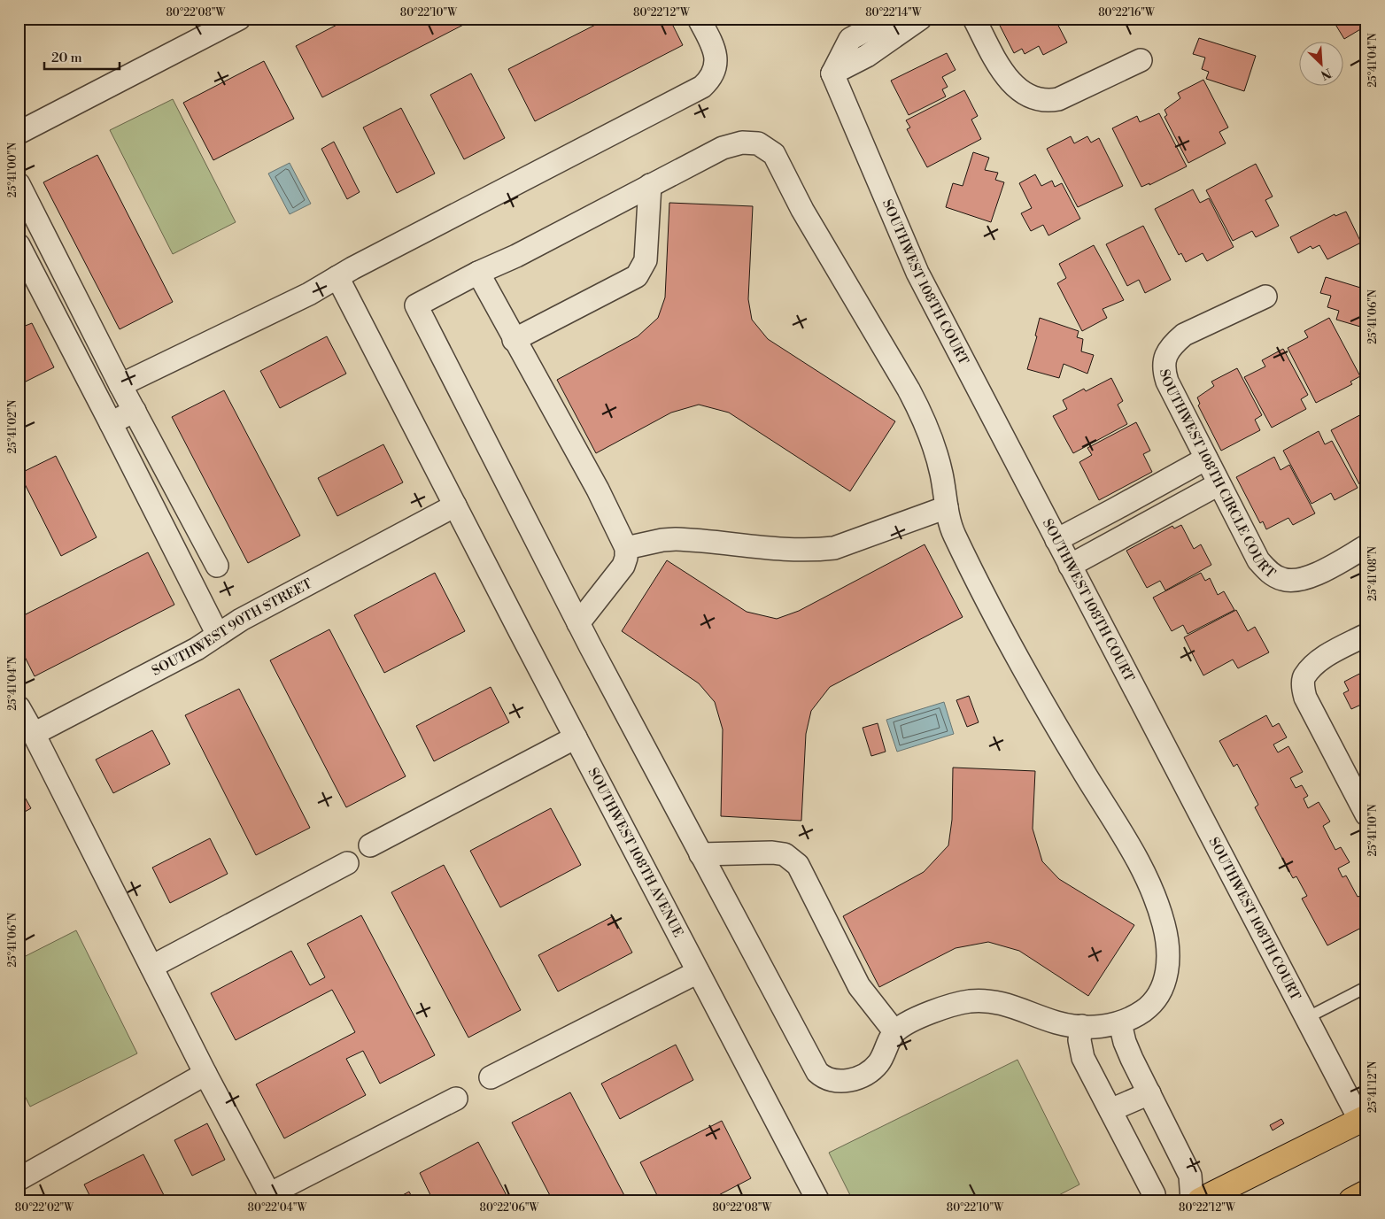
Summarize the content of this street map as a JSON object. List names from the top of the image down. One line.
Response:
{"streets":{"street":["SOUTHWEST 108TH COURT","SOUTHWEST 108TH CIRCLE COURT","SOUTHWEST 90TH STREET","SOUTHWEST 108TH AVENUE"]},"crossings":[["SOUTHWEST 90TH STREET","SOUTHWEST 108TH AVENUE"]],"scale_bar":"20 m","north":"bottom right","coordinates":["80°22'08\"W","80°22'10\"W","80°22'12\"W","80°22'14\"W","80°22'16\"W","25°41'04\"N","25°41'00\"N","25°41'06\"N","25°41'02\"N","25°41'08\"N","25°41'10\"N","25°41'12\"N","80°22'02\"W","80°22'04\"W","80°22'06\"W"]}
